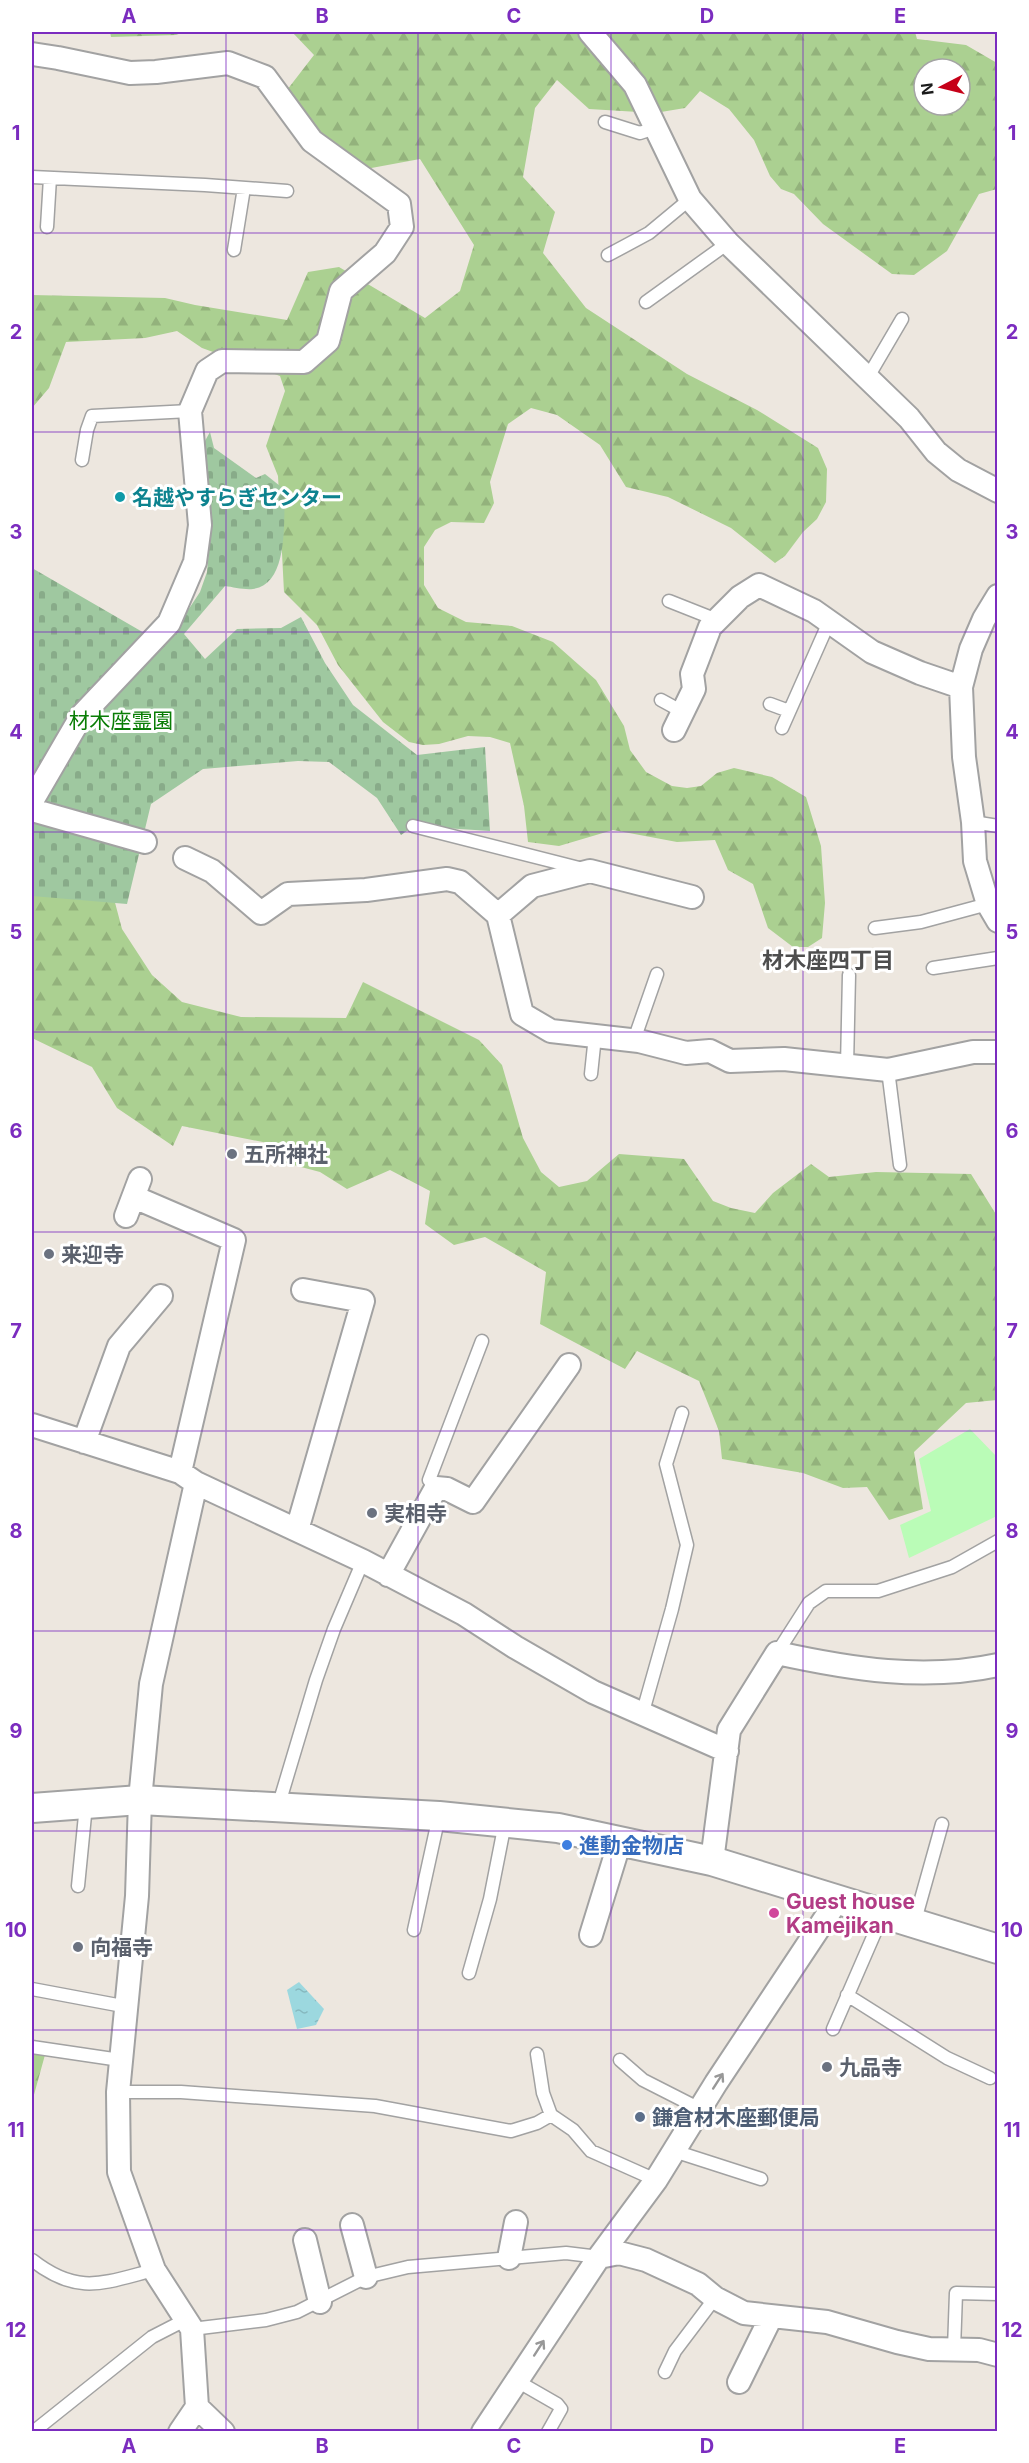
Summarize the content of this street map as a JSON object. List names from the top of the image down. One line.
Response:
{"districts":["材木座四丁目"],"parks":["材木座霊園"],"places":["名越やすらぎセンター","五所神社","来迎寺","実相寺","進動金物店","Guest house Kamejikan","向福寺","九品寺","鎌倉材木座郵便局"],"north":"left","grid":{"columns":["A","B","C","D","E"],"rows":["1","2","3","4","5","6","7","8","9","10","11","12"]}}
